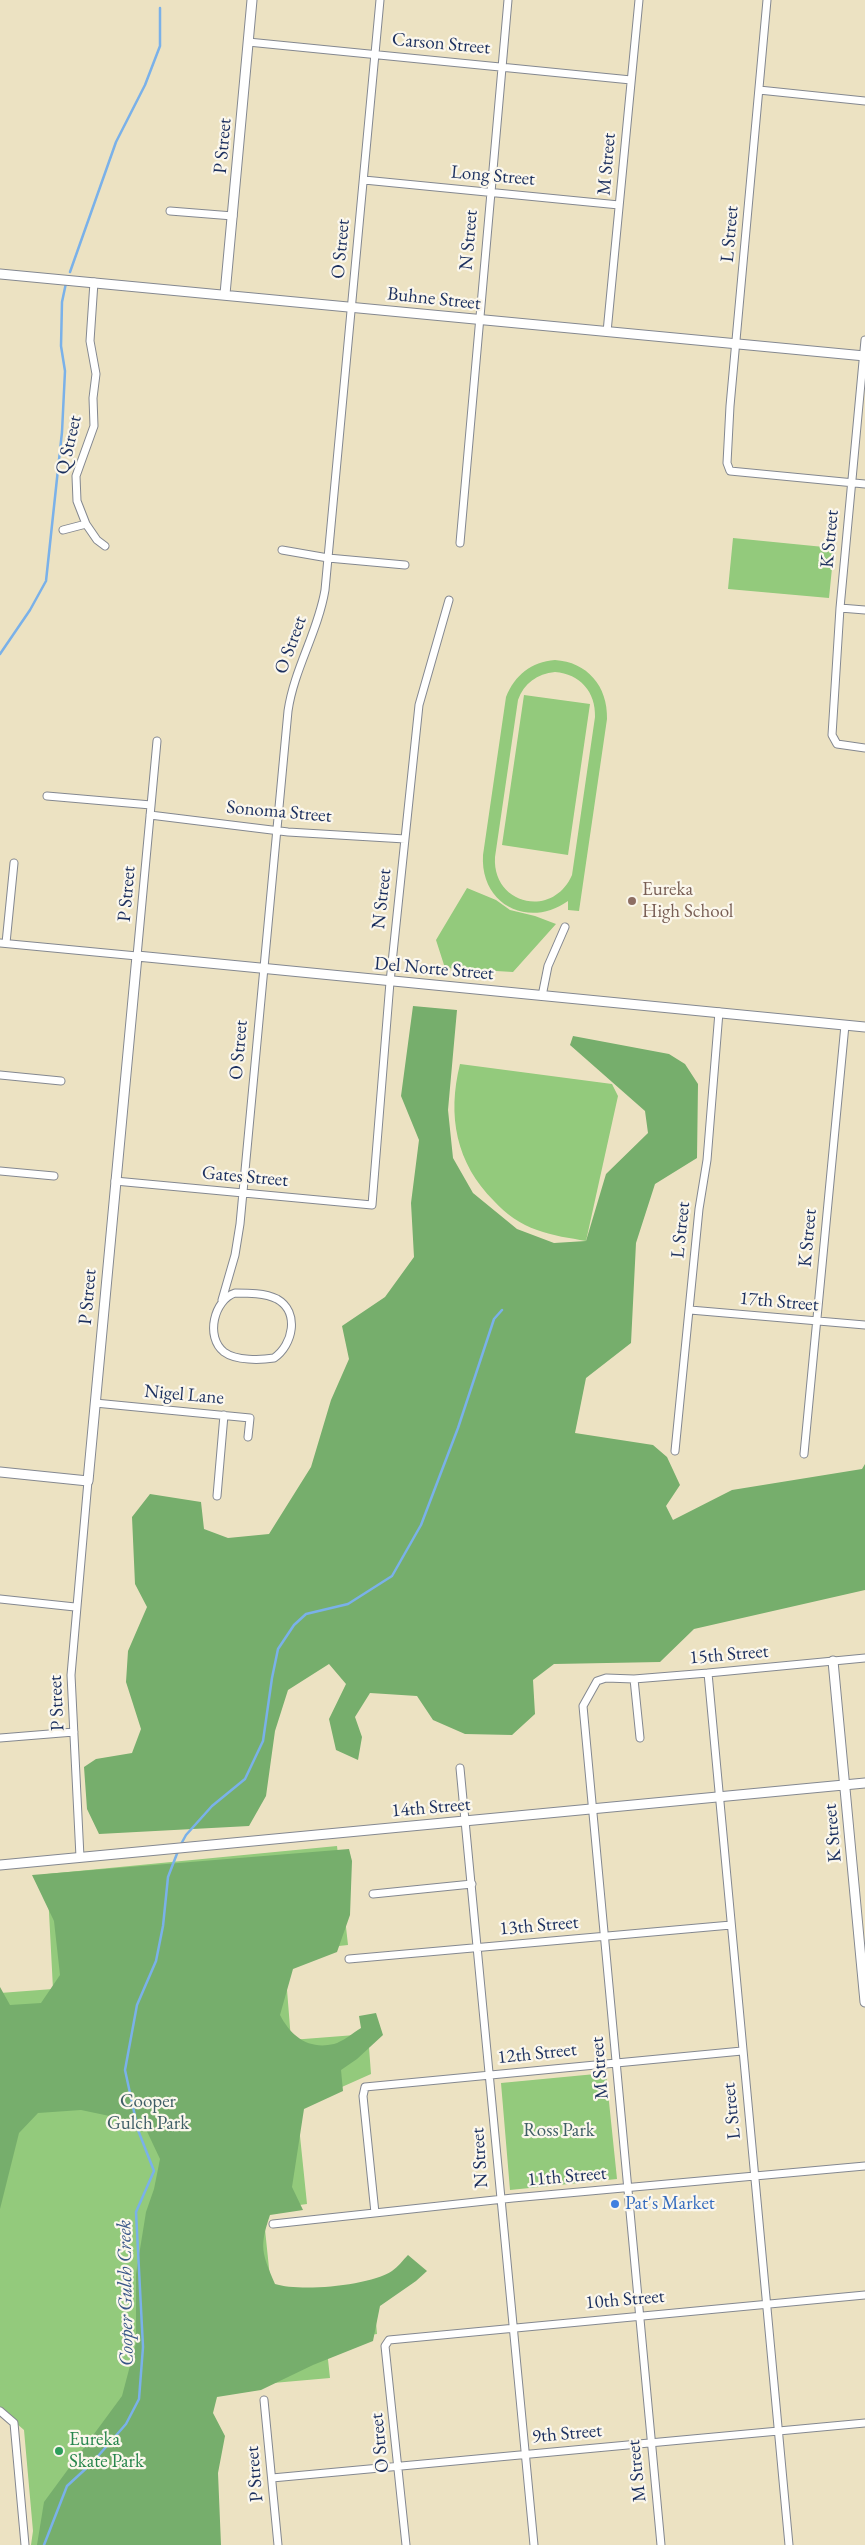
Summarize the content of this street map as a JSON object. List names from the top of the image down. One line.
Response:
{"streets":{"street":["Carson Street","P Street","M Street","Long Street","L Street","N Street","O Street","Buhne Street","Q Street","K Street","Sonoma Street","Del Norte Street","Gates Street","17th Street","Nigel Lane","15th Street","14th Street","13th Street","12th Street","11th Street","10th Street","9th Street"]},"crossings":[["Carson Street","P Street"],["Carson Street","M Street"],["Carson Street","N Street"],["Carson Street","O Street"],["P Street","Buhne Street"],["P Street","Sonoma Street"],["P Street","Del Norte Street"],["P Street","Gates Street"],["P Street","Nigel Lane"],["P Street","14th Street"],["P Street","9th Street"],["M Street","Long Street"],["M Street","Buhne Street"],["M Street","15th Street"],["M Street","14th Street"],["M Street","13th Street"],["M Street","12th Street"],["M Street","11th Street"],["M Street","10th Street"],["M Street","9th Street"],["Long Street","N Street"],["Long Street","O Street"],["L Street","Buhne Street"],["L Street","K Street"],["L Street","Del Norte Street"],["L Street","17th Street"],["L Street","15th Street"],["L Street","14th Street"],["L Street","13th Street"],["L Street","12th Street"],["L Street","11th Street"],["L Street","10th Street"],["L Street","9th Street"],["N Street","Buhne Street"],["N Street","Sonoma Street"],["N Street","Del Norte Street"],["N Street","Gates Street"],["N Street","14th Street"],["N Street","13th Street"],["N Street","12th Street"],["N Street","11th Street"],["N Street","10th Street"],["N Street","9th Street"],["O Street","Buhne Street"],["O Street","Sonoma Street"],["O Street","Del Norte Street"],["O Street","Gates Street"],["O Street","10th Street"],["O Street","9th Street"],["Buhne Street","Q Street"],["Buhne Street","K Street"],["K Street","Del Norte Street"],["K Street","17th Street"],["K Street","15th Street"],["K Street","14th Street"],["12th Street","11th Street"]],"water":["Cooper Gulch Creek"],"parks":["Cooper Gulch Park","Ross Park"],"places":["Eureka High School","Pat's Market","Eureka Skate Park"]}
